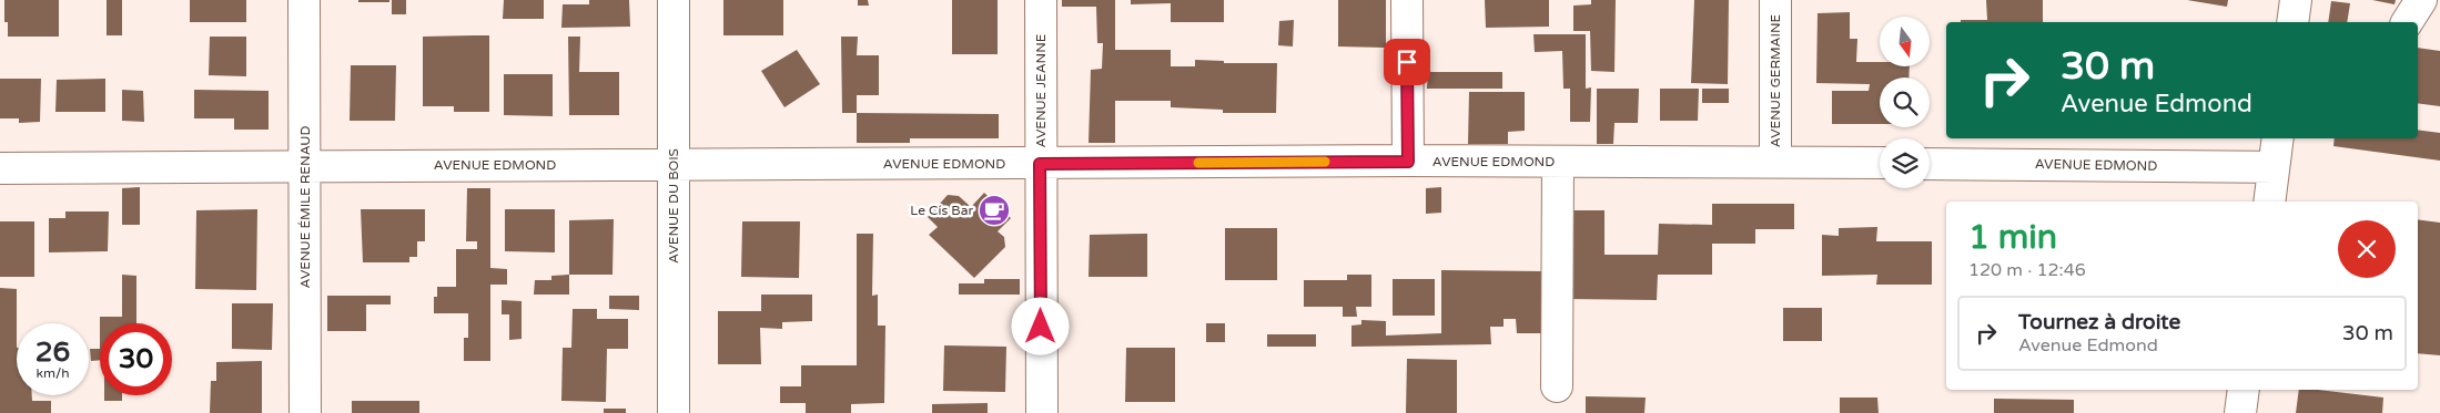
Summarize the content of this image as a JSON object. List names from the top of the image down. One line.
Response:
{"streets":{"street":["AVENUE GERMAINE","AVENUE JEANNE","AVENUE EDMOND","AVENUE DU BOIS","AVENUE ÉMILE RENAUD"]},"crossings":[["AVENUE GERMAINE","AVENUE EDMOND"],["AVENUE JEANNE","AVENUE EDMOND"],["AVENUE EDMOND","AVENUE DU BOIS"],["AVENUE EDMOND","AVENUE ÉMILE RENAUD"]],"places":{"cafe":["Le Cis Bar"]},"north":"bottom","page":{"turn":["30 m","Avenue Edmond"],"heading":["1 min","120 m · 12:46"],"list":[{"name":"Tournez à droite","note":"Avenue Edmond","value":"30 m"}],"speed":"26 km/h","limit":"30"}}
